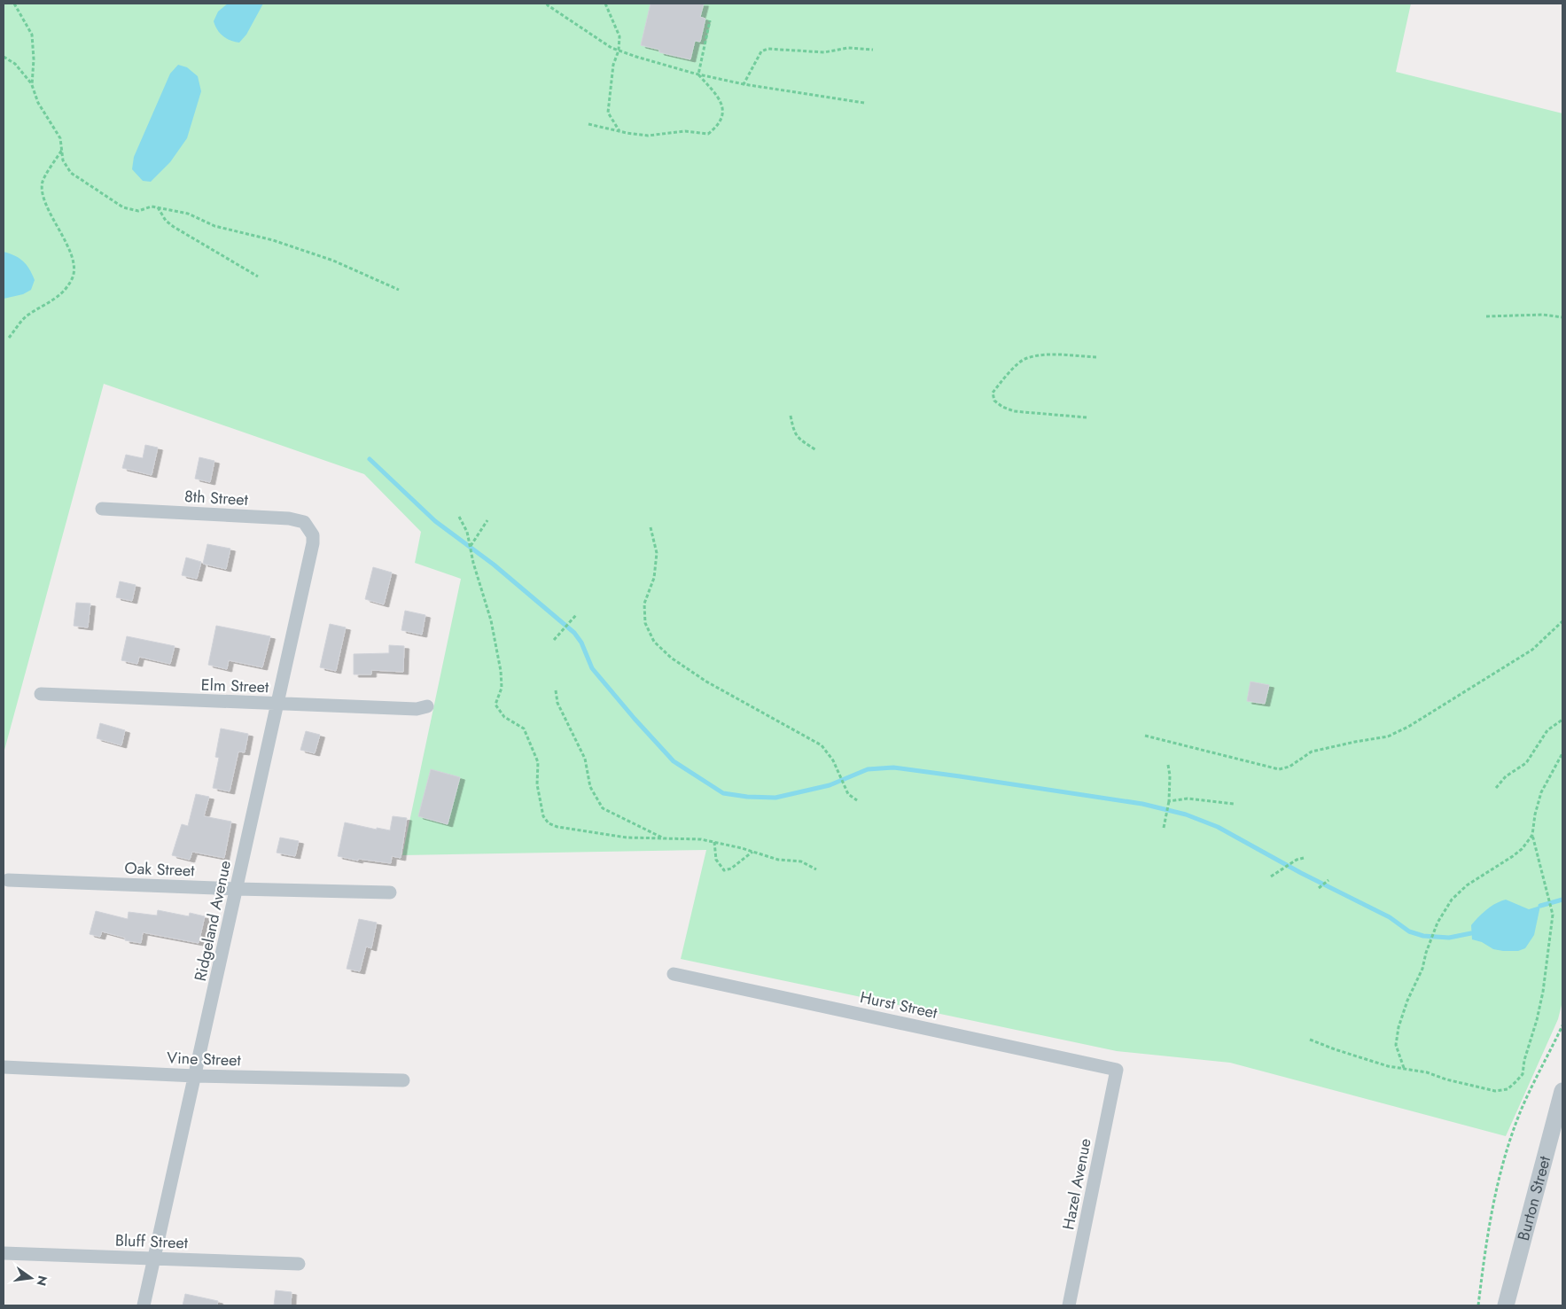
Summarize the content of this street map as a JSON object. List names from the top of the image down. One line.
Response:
{"streets":{"street":["8th Street","Elm Street","Oak Street","Ridgeland Avenue","Hurst Street","Vine Street","Hazel Avenue","Burton Street","Bluff Street"]},"crossings":[["8th Street","Ridgeland Avenue"],["Elm Street","Ridgeland Avenue"],["Oak Street","Ridgeland Avenue"],["Ridgeland Avenue","Vine Street"],["Ridgeland Avenue","Bluff Street"],["Hurst Street","Hazel Avenue"]],"north":"right"}
